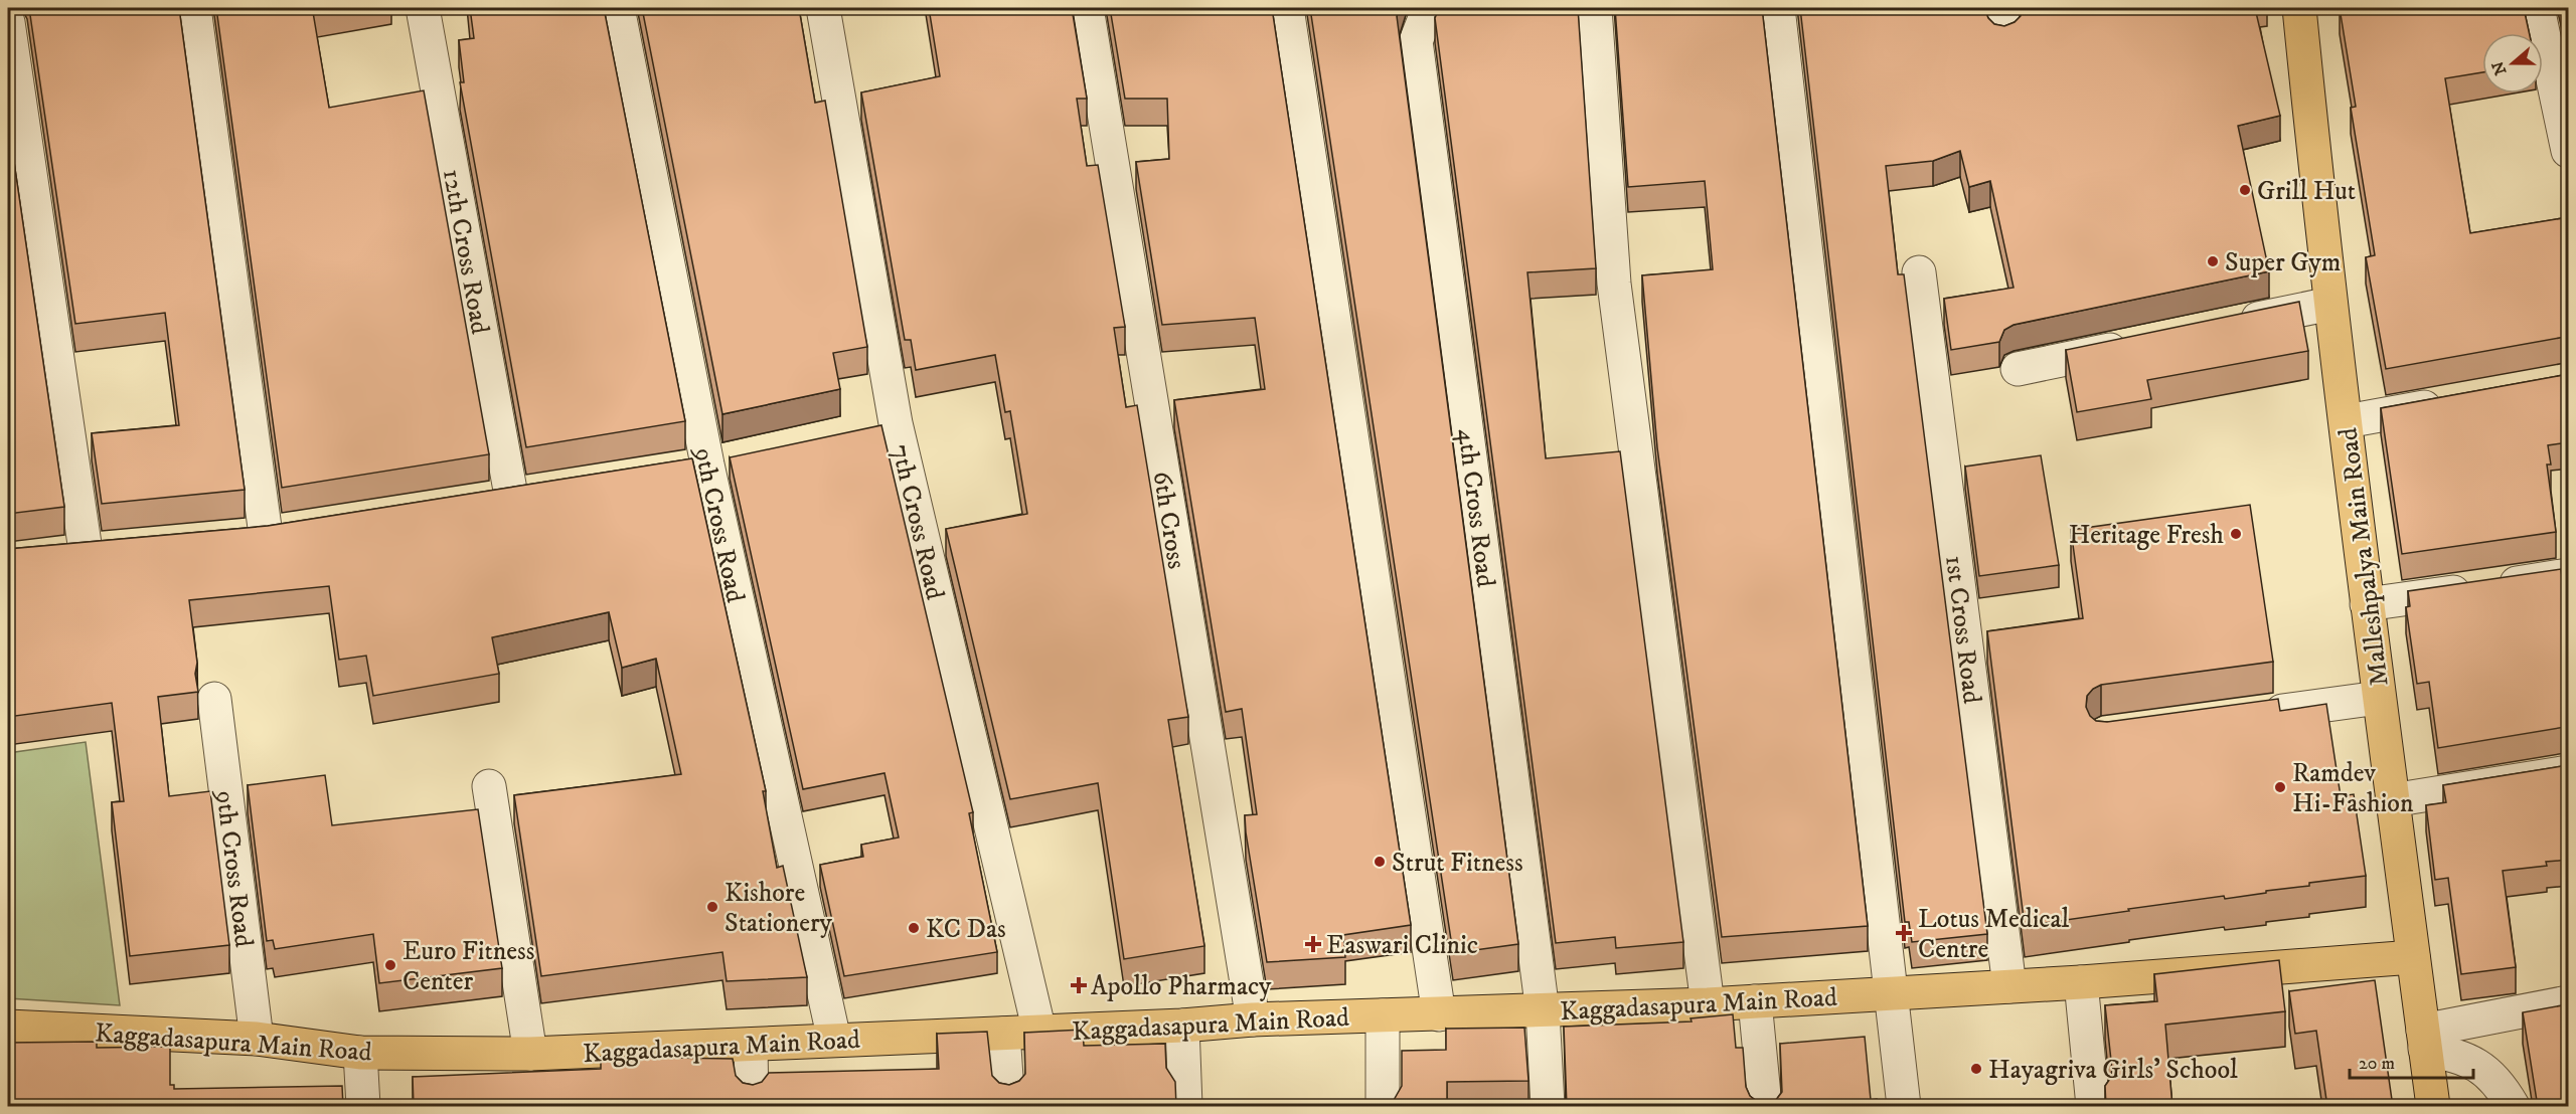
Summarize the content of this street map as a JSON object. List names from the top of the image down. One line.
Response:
{"streets":{"main road":["Malleshpalya Main Road","Kaggadasapura Main Road"],"street":["12th Cross Road","4th Cross Road","6th Cross","7th Cross Road","9th Cross Road","1st Cross Road"]},"crossings":[["4th Cross Road","Kaggadasapura Main Road"],["6th Cross","Kaggadasapura Main Road"],["7th Cross Road","Kaggadasapura Main Road"],["9th Cross Road","Kaggadasapura Main Road"],["Malleshpalya Main Road","Kaggadasapura Main Road"],["1st Cross Road","Kaggadasapura Main Road"]],"places":{"other":["Grill Hut","Super Gym","Heritage Fresh","Ramdev Hi-Fashion","Strut Fitness","Kishore Stationery","KC Das","Euro Fitness Center","Hayagriva Girls' School"],"health":["Lotus Medical Centre","Easwari Clinic","Apollo Pharmacy"]},"scale_bar":"20 m","north":"left"}
